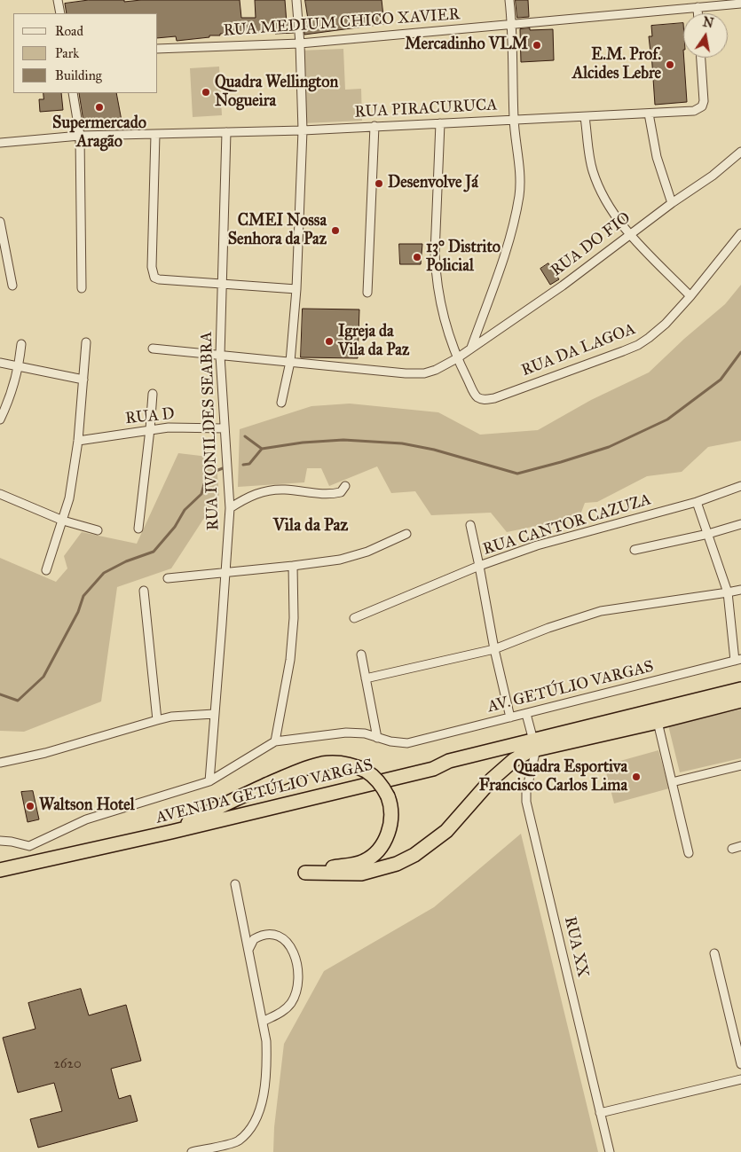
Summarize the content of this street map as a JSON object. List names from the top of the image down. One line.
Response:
{"streets":{"highway":["AVENIDA GETÚLIO VARGAS"],"street":["RUA MEDIUM CHICO XAVIER","RUA PIRACURUCA","RUA DO FIO","RUA DA LAGOA","RUA D","RUA IVONILDES SEABRA","RUA CANTOR CAZUZA","AV. GETÚLIO VARGAS","RUA XX"]},"crossings":[["RUA PIRACURUCA","RUA IVONILDES SEABRA"],["RUA DO FIO","RUA DA LAGOA"],["RUA DO FIO","RUA IVONILDES SEABRA"],["RUA D","RUA IVONILDES SEABRA"],["AVENIDA GETÚLIO VARGAS","RUA XX"]],"districts":["Vila da Paz"],"places":["Mercadinho VLM","E.M. Prof. Alcides Lebre","Quadra Wellington Nogueira","Supermercado Aragão","Desenvolve Já","CMEI Nossa Senhora da Paz","13° Distrito Policial","Igreja da Vila da Paz","Quadra Esportiva Francisco Carlos Lima","Waltson Hotel"],"house_numbers":["2620"],"legend":["Road","Park","Building"],"north":"top"}
